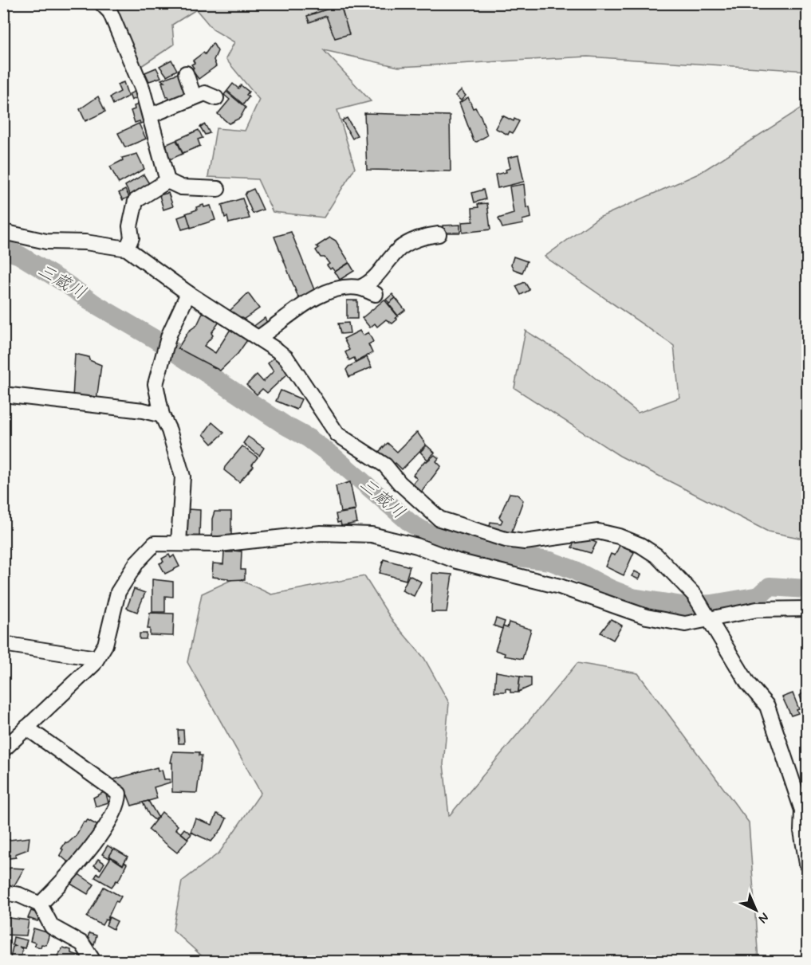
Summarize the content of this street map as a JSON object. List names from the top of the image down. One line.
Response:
{"water":["三蔵川"],"north":"bottom right"}
